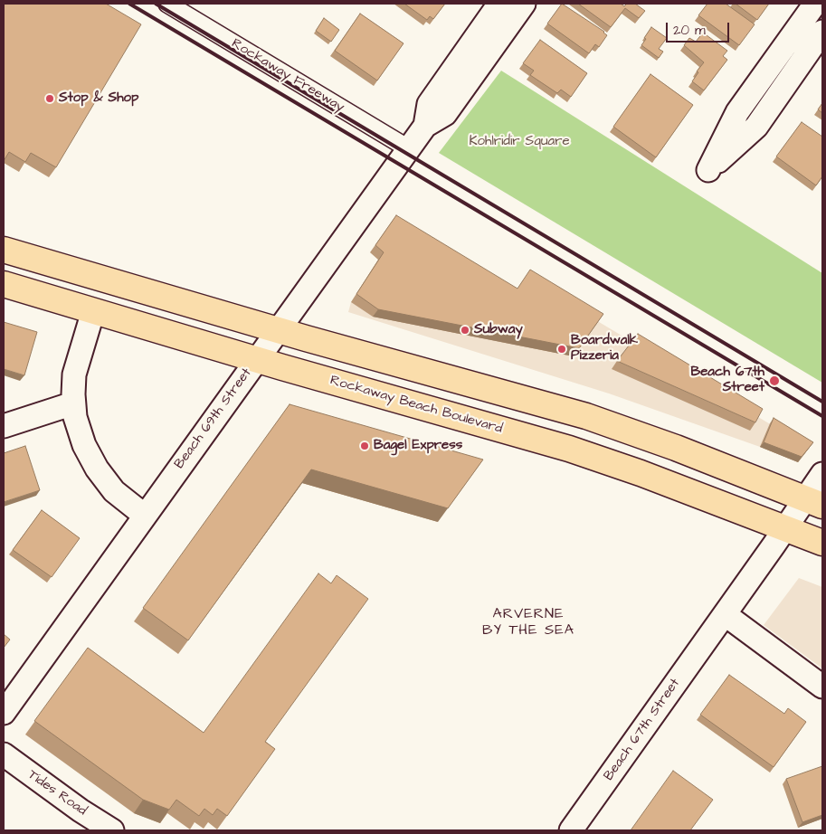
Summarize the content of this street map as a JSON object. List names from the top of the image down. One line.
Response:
{"streets":{"main road":["Rockaway Beach Boulevard"],"street":["Rockaway Freeway","Beach 69th Street","Beach 67th Street","Tides Road"]},"crossings":[["Rockaway Freeway","Beach 69th Street"],["Rockaway Beach Boulevard","Beach 69th Street"],["Rockaway Beach Boulevard","Beach 67th Street"]],"districts":["ARVERNE BY THE SEA"],"parks":["Kohlridir Square"],"places":["Stop & Shop","Subway","Boardwalk Pizzeria","Beach 67th Street","Bagel Express"],"scale_bar":"20 m"}
